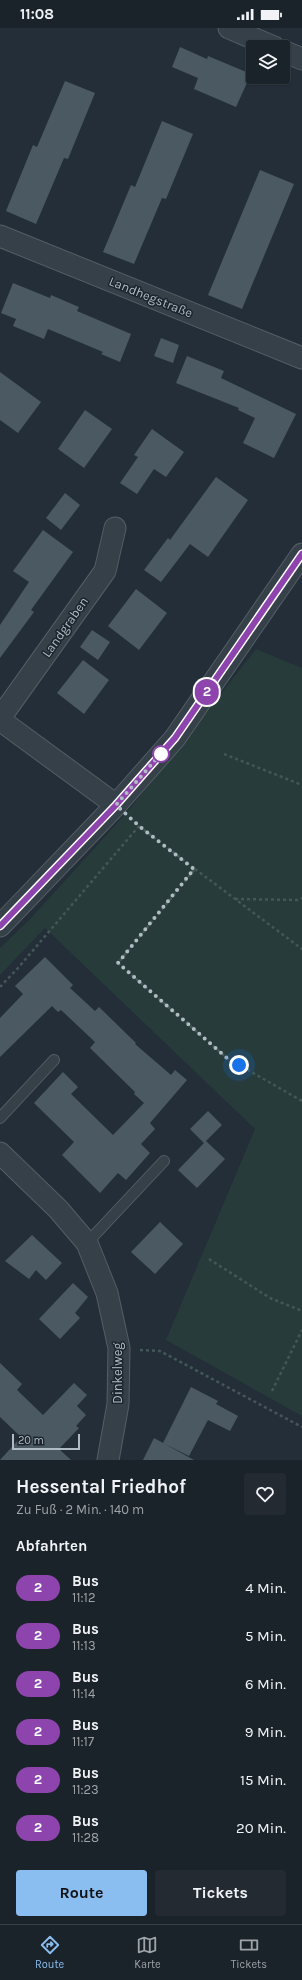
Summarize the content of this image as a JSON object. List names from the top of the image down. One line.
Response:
{"streets":{"street":["Landhegstraße","Landgraben","Dinkelweg"]},"lines":["bus line 2"],"scale_bar":"20 m","page":{"status":"11:08","on_map":"2","scale":"20 m","heading":[["Hessental Friedhof","Zu Fuß · 2 Min. · 140 m"],"Abfahrten"],"list":[{"mark":"2","name":"Bus","note":"11:12","value":"4 Min."},{"mark":"2","name":"Bus","note":"11:13","value":"5 Min."},{"mark":"2","name":"Bus","note":"11:14","value":"6 Min."},{"mark":"2","name":"Bus","note":"11:17","value":"9 Min."},{"mark":"2","name":"Bus","note":"11:23","value":"15 Min."},{"mark":"2","name":"Bus","note":"11:28","value":"20 Min."}],"buttons":["Route","Tickets"],"tabs":["Route","Karte","Tickets"]}}
